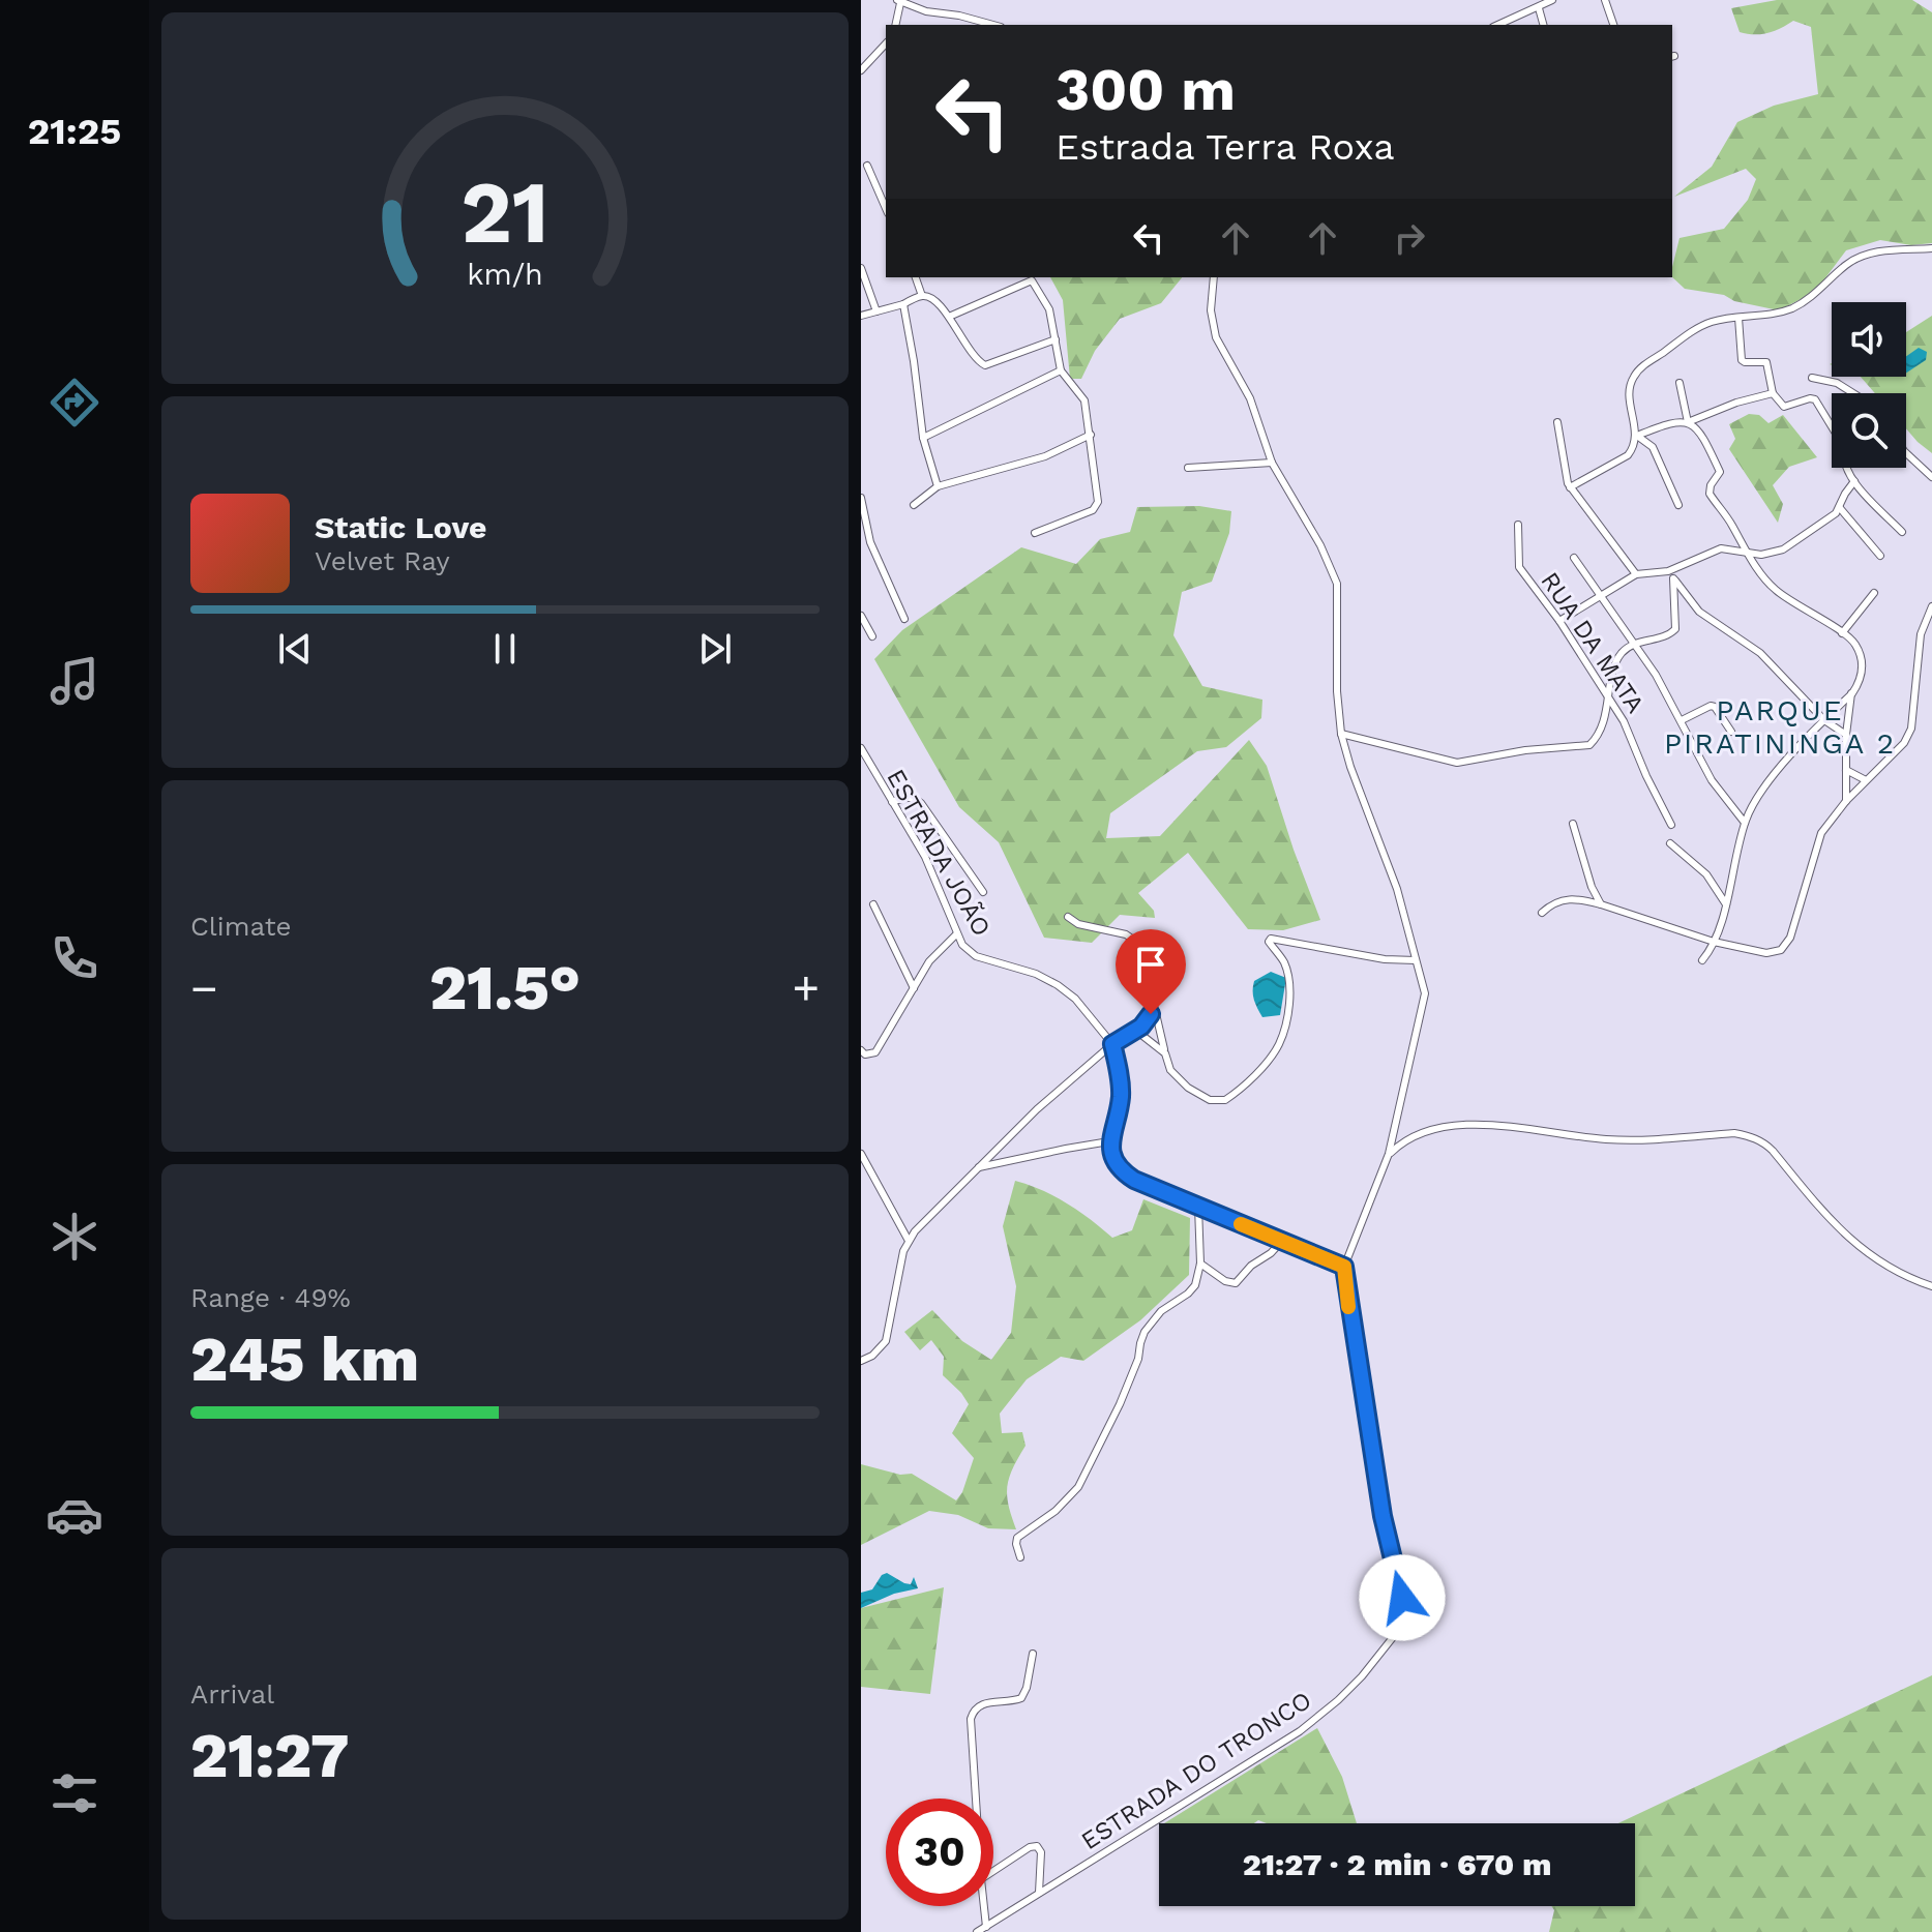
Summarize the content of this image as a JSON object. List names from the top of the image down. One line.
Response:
{"streets":{"street":["RUA DA MATA","ESTRADA JOÃO","ESTRADA DO TRONCO"]},"districts":["PARQUE PIRATININGA 2"],"page":{"tabs":"21:25","turn":["300 m","Estrada Terra Roxa"],"song":["Static Love","Velvet Ray"],"tile":["Climate",["Range · 49%","245 km"],["Arrival","21:27"]],"heat":["−","21.5°","+"],"limit":"30","trip":"21:27 · 2 min · 670 m","gauge":["21","km/h"]}}
